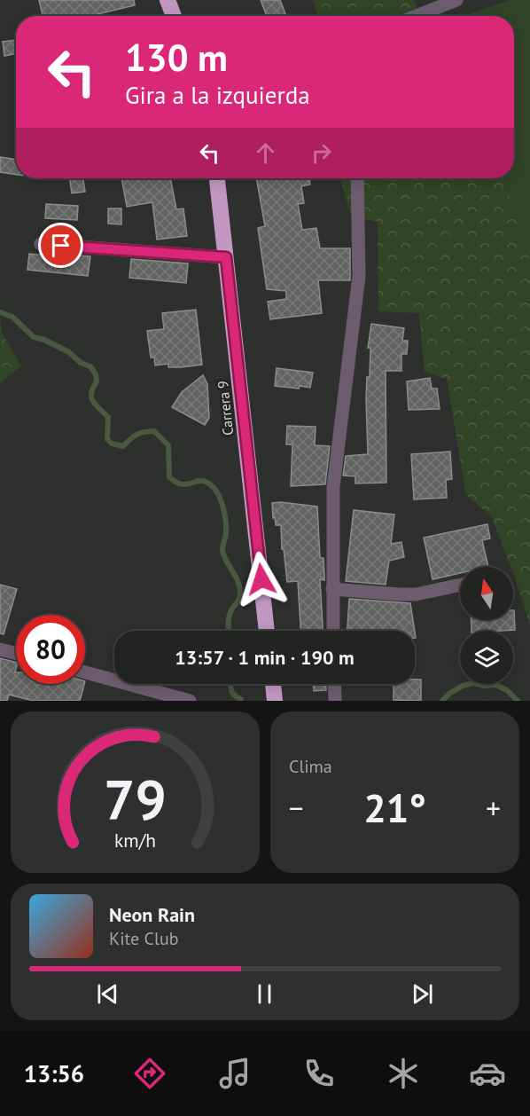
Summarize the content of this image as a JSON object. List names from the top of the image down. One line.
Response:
{"streets":{"highway":["Carrera 9"]},"north":"top","page":{"turn":["130 m","Gira a la izquierda"],"limit":"80","trip":"13:57 · 1 min · 190 m","tile":"Clima","heat":["−","21°","+"],"song":["Neon Rain","Kite Club"],"tabs":"13:56","gauge":["79","km/h"]}}
